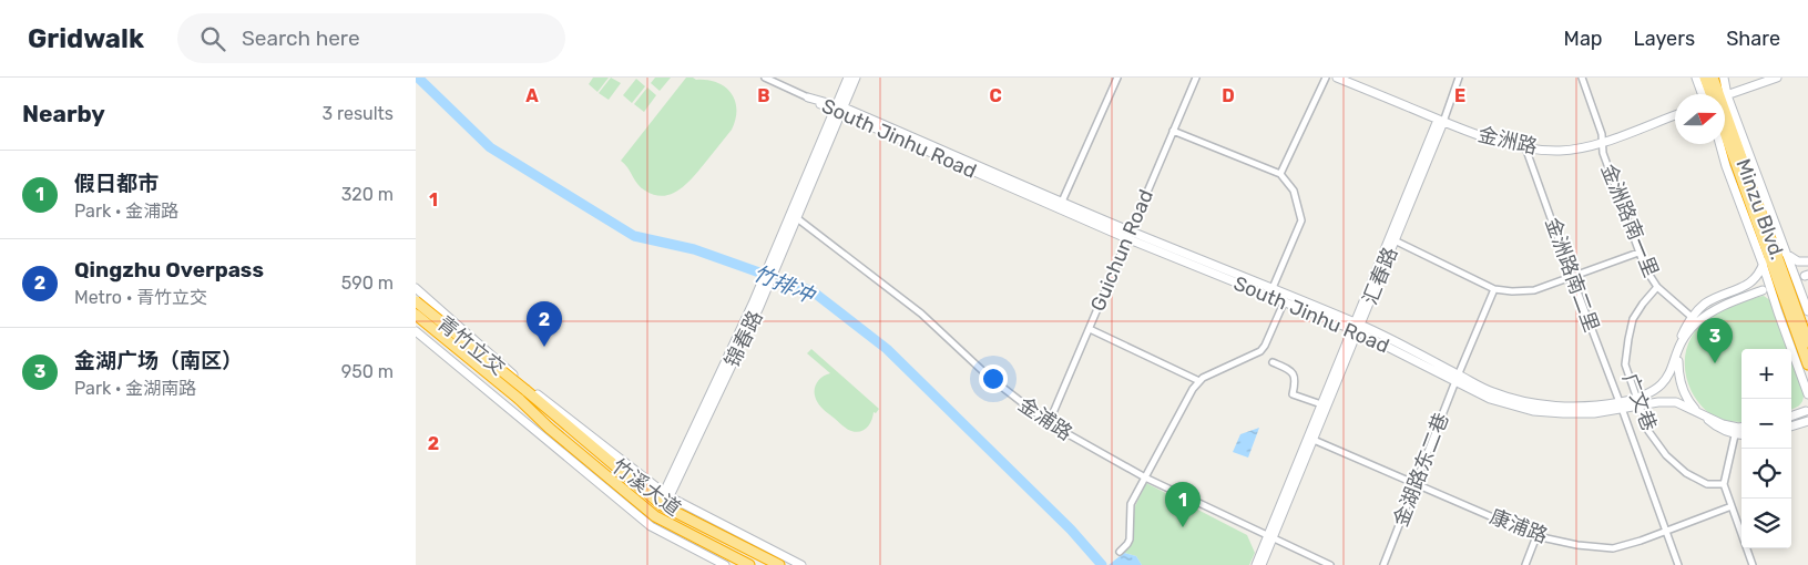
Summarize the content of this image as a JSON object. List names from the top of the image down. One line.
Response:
{"streets":{"highway":["Minzu Blvd.","青竹立交","竹溪大道"],"main road":["South Jinhu Road","金洲路","汇春路","锦春路"],"street":["金洲路南一里","Guichun Road","金洲路南二里","广文巷","金浦路","金湖路东二巷","康浦路"]},"crossings":[["South Jinhu Road","Guichun Road"],["South Jinhu Road","金洲路南二里"],["South Jinhu Road","汇春路"],["South Jinhu Road","锦春路"],["South Jinhu Road","广文巷"],["South Jinhu Road","金湖路东二巷"],["金洲路","金洲路南一里"],["金洲路","金洲路南二里"],["金洲路","汇春路"],["金洲路南一里","广文巷"],["Guichun Road","金浦路"],["金洲路南二里","康浦路"],["汇春路","金浦路"],["汇春路","康浦路"],["锦春路","金浦路"],["锦春路","竹溪大道"],["青竹立交","竹溪大道"],["金湖路东二巷","康浦路"]],"water":["竹排冲"],"north":"right","page":{"header":"Gridwalk","search":"Search here","nav":["Map","Layers","Share"],"heading":["Nearby","3 results"],"list":[{"mark":"1","name":"假日都市","note":"Park · 金浦路","value":"320 m"},{"mark":"2","name":"Qingzhu Overpass","note":"Metro · 青竹立交","value":"590 m"},{"mark":"3","name":"金湖广场（南区）","note":"Park · 金湖南路","value":"950 m"}],"pins":["2","3","1"],"map_buttons":["+","−"]},"grid":{"columns":["A","B","C","D","E"],"rows":["1","2"]}}
